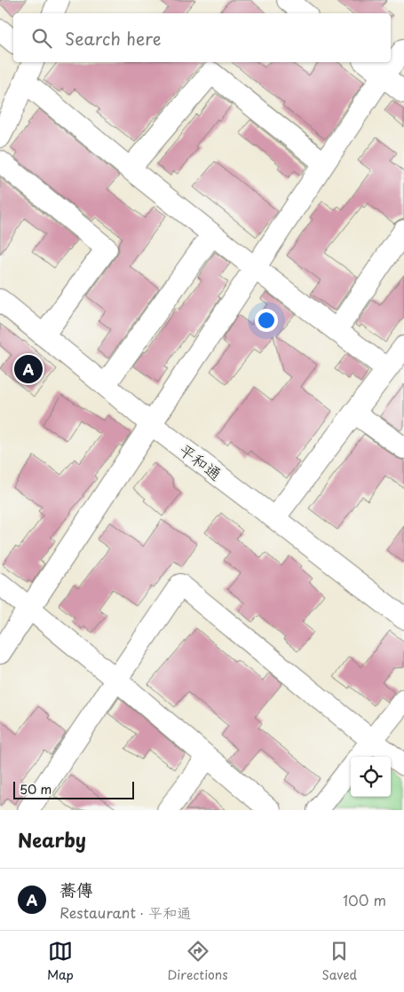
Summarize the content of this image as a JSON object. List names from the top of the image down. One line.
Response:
{"streets":{"street":["平和通"]},"scale_bar":"50 m","page":{"search":"Search here","pins":"A","scale":"50 m","heading":"Nearby","list":[{"mark":"A","name":"蕎傳","note":"Restaurant · 平和通","value":"100 m"}],"nav":["Map","Directions","Saved"]}}
